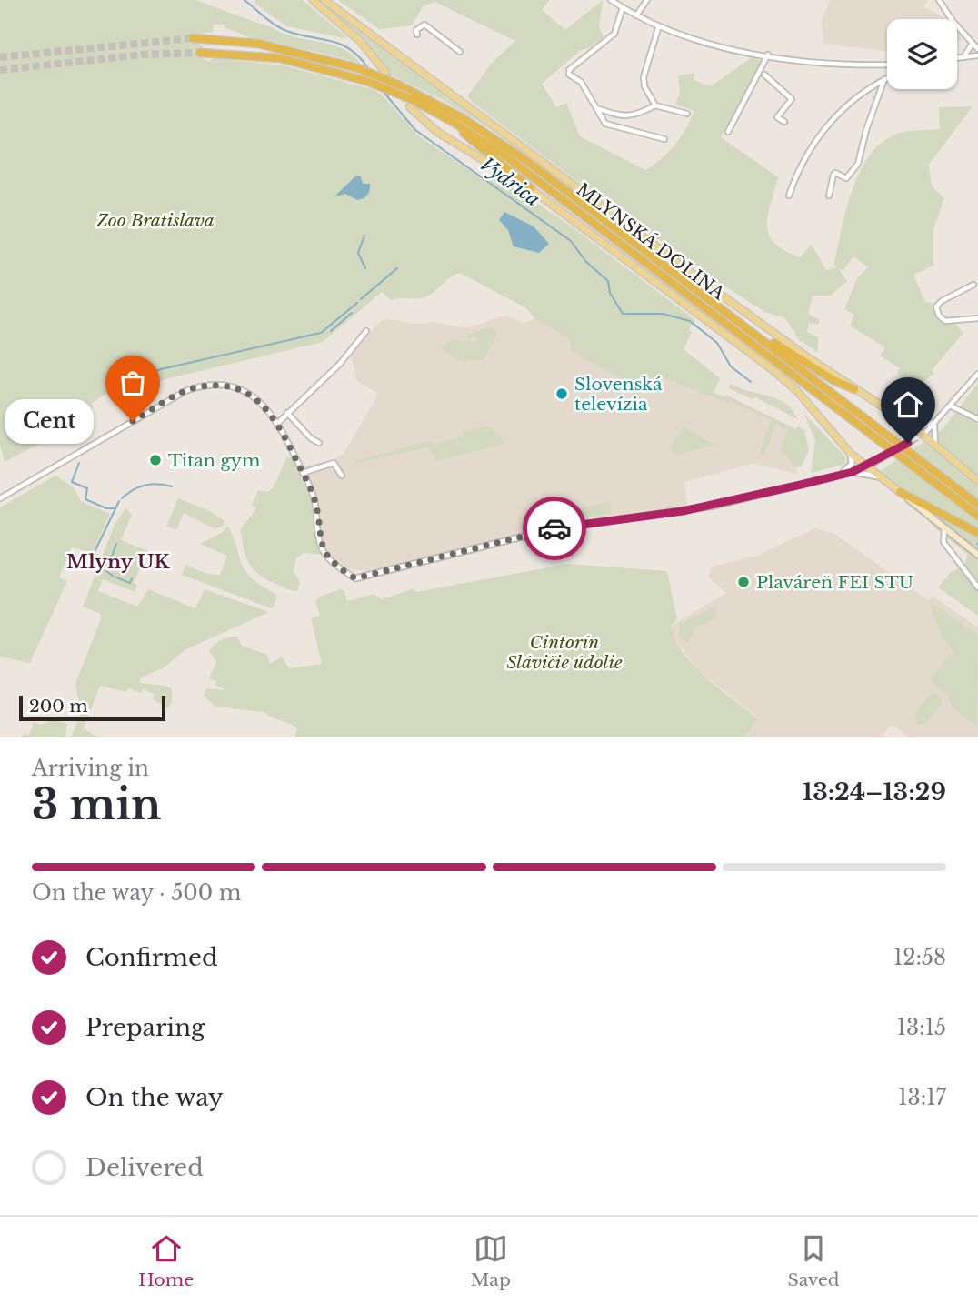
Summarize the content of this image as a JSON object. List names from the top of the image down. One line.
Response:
{"streets":{"main road":["MLYNSKÁ DOLINA"]},"districts":["Mlyny UK"],"water":["Vydrica"],"parks":["Zoo Bratislava","Cintorín Slávičie údolie"],"places":["Slovenská televízia","Cent","Titan gym","Plaváreň FEI STU"],"scale_bar":"200 m","page":{"bubble":"Cent","scale":"200 m","heading":["3 min","Arriving in","13:24–13:29"],"bar":"On the way · 500 m","list":[["Confirmed","12:58"],["Preparing","13:15"],["On the way","13:17"],"Delivered"],"tabs":["Home","Map","Saved"]}}
